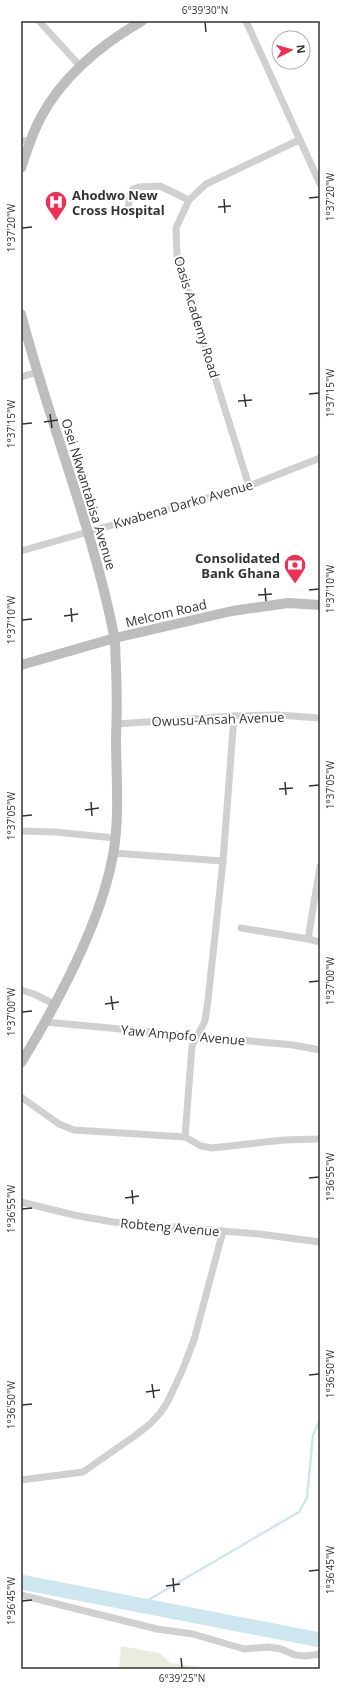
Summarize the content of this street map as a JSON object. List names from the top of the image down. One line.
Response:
{"streets":{"main road":["Osei Nkwantabisa Avenue","Melcom Road"],"street":["Oasis Academy Road","Kwabena Darko Avenue","Owusu-Ansah Avenue","Yaw Ampofo Avenue","Robteng Avenue"]},"crossings":[["Oasis Academy Road","Kwabena Darko Avenue"],["Osei Nkwantabisa Avenue","Kwabena Darko Avenue"],["Osei Nkwantabisa Avenue","Melcom Road"],["Osei Nkwantabisa Avenue","Owusu-Ansah Avenue"],["Osei Nkwantabisa Avenue","Yaw Ampofo Avenue"]],"places":{"hospital":["Ahodwo New Cross Hospital"],"bank":["Consolidated Bank Ghana"]},"north":"right","coordinates":["6°39'30\"N","1°37'20\"W","1°37'15\"W","1°37'10\"W","1°37'05\"W","1°37'00\"W","1°36'55\"W","1°36'50\"W","1°36'45\"W","6°39'25\"N"]}
